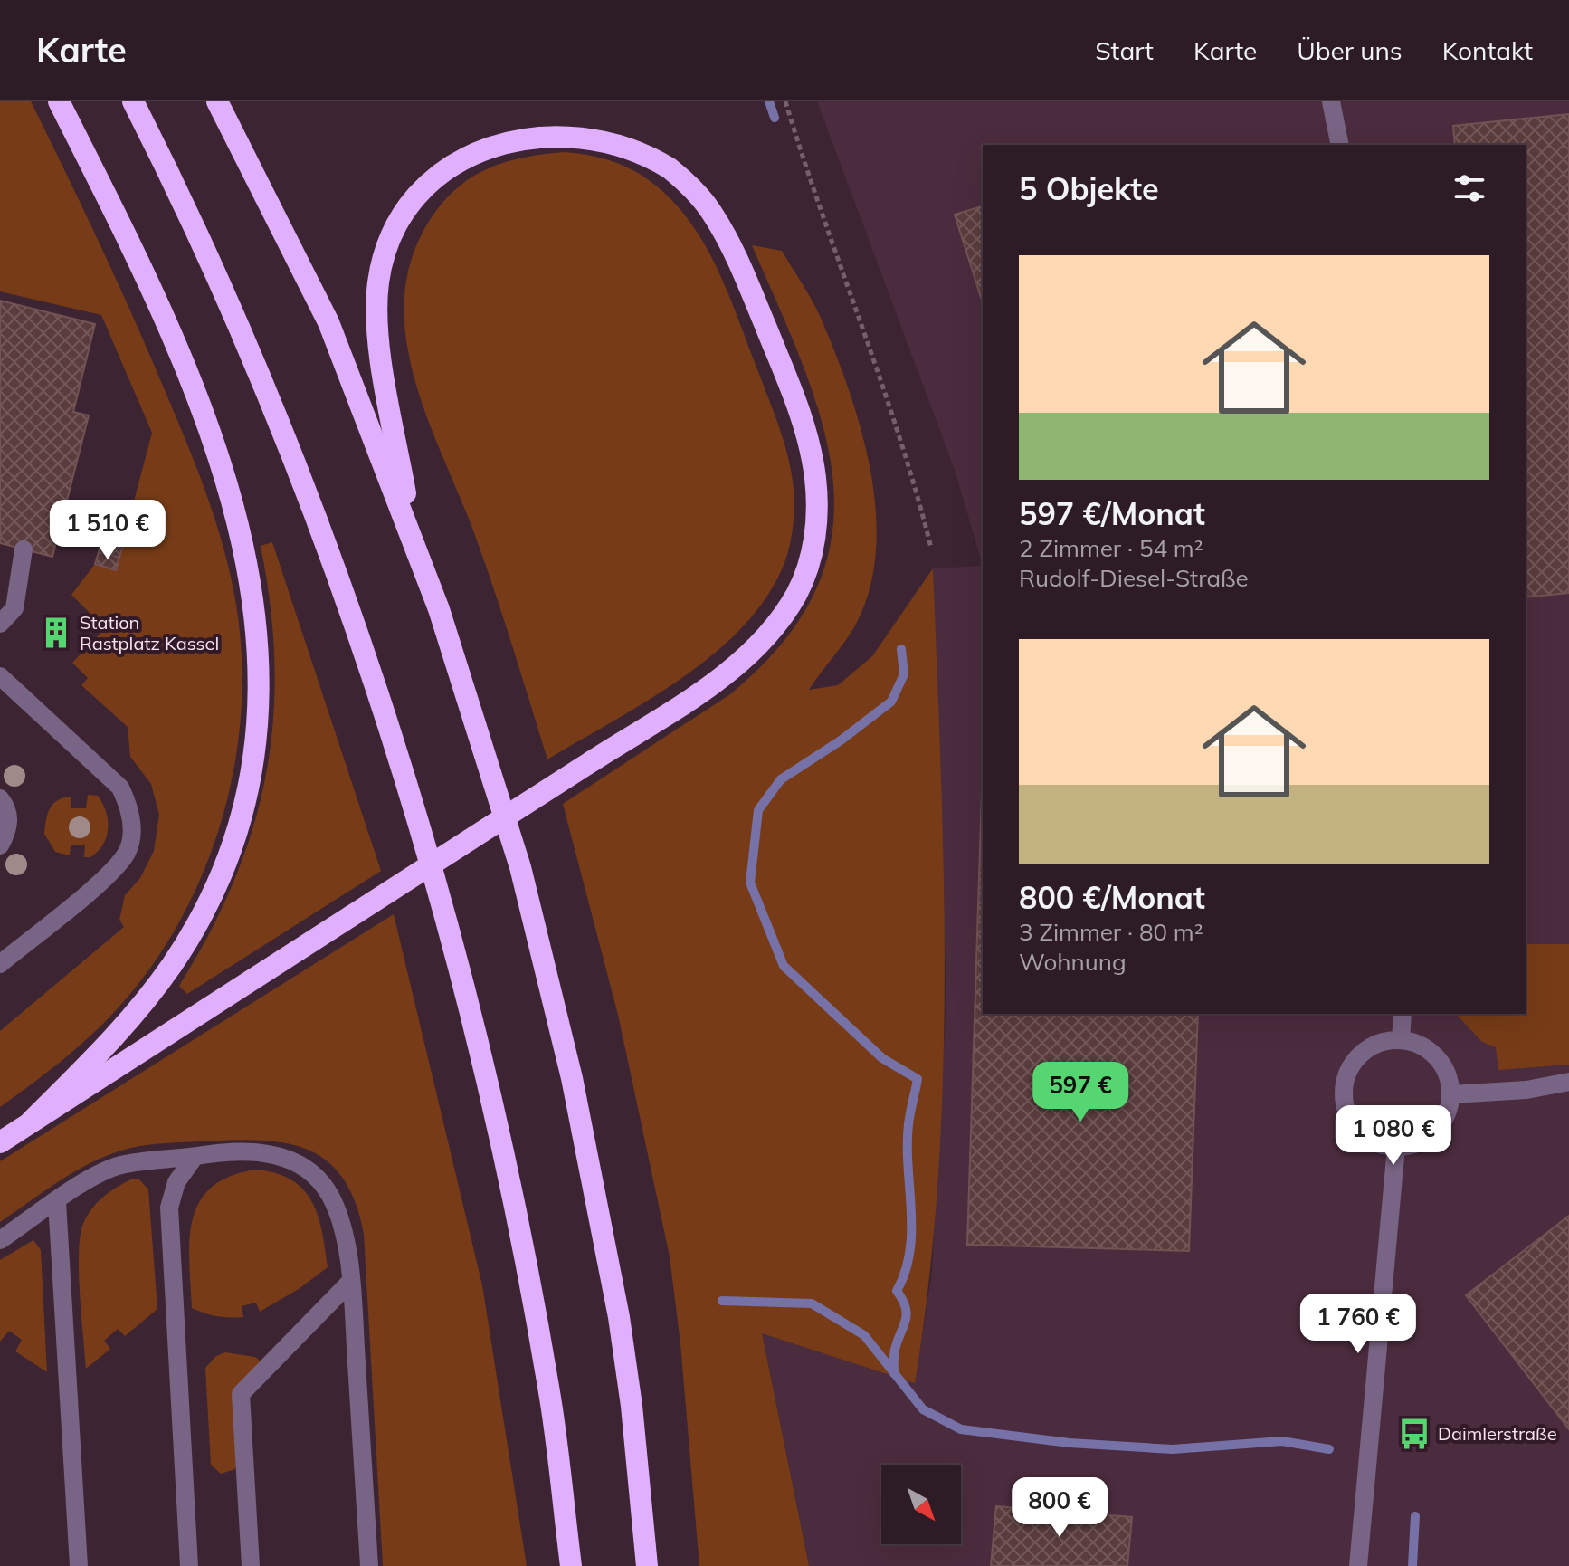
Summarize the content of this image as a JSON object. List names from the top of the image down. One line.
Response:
{"places":{"building":["Station Rastplatz Kassel"],"bus stop":["Daimlerstraße"]},"north":"bottom right","page":{"header":"Karte","nav":["Start","Karte","Über uns","Kontakt"],"heading":"5 Objekte","list":[{"name":"597 €/Monat","note":"2 Zimmer · 54 m² · Rudolf-Diesel-Straße"},{"name":"800 €/Monat","note":"3 Zimmer · 80 m² · Wohnung"}],"price":["1 510 €","597 €","1 080 €","1 760 €","800 €"]}}
